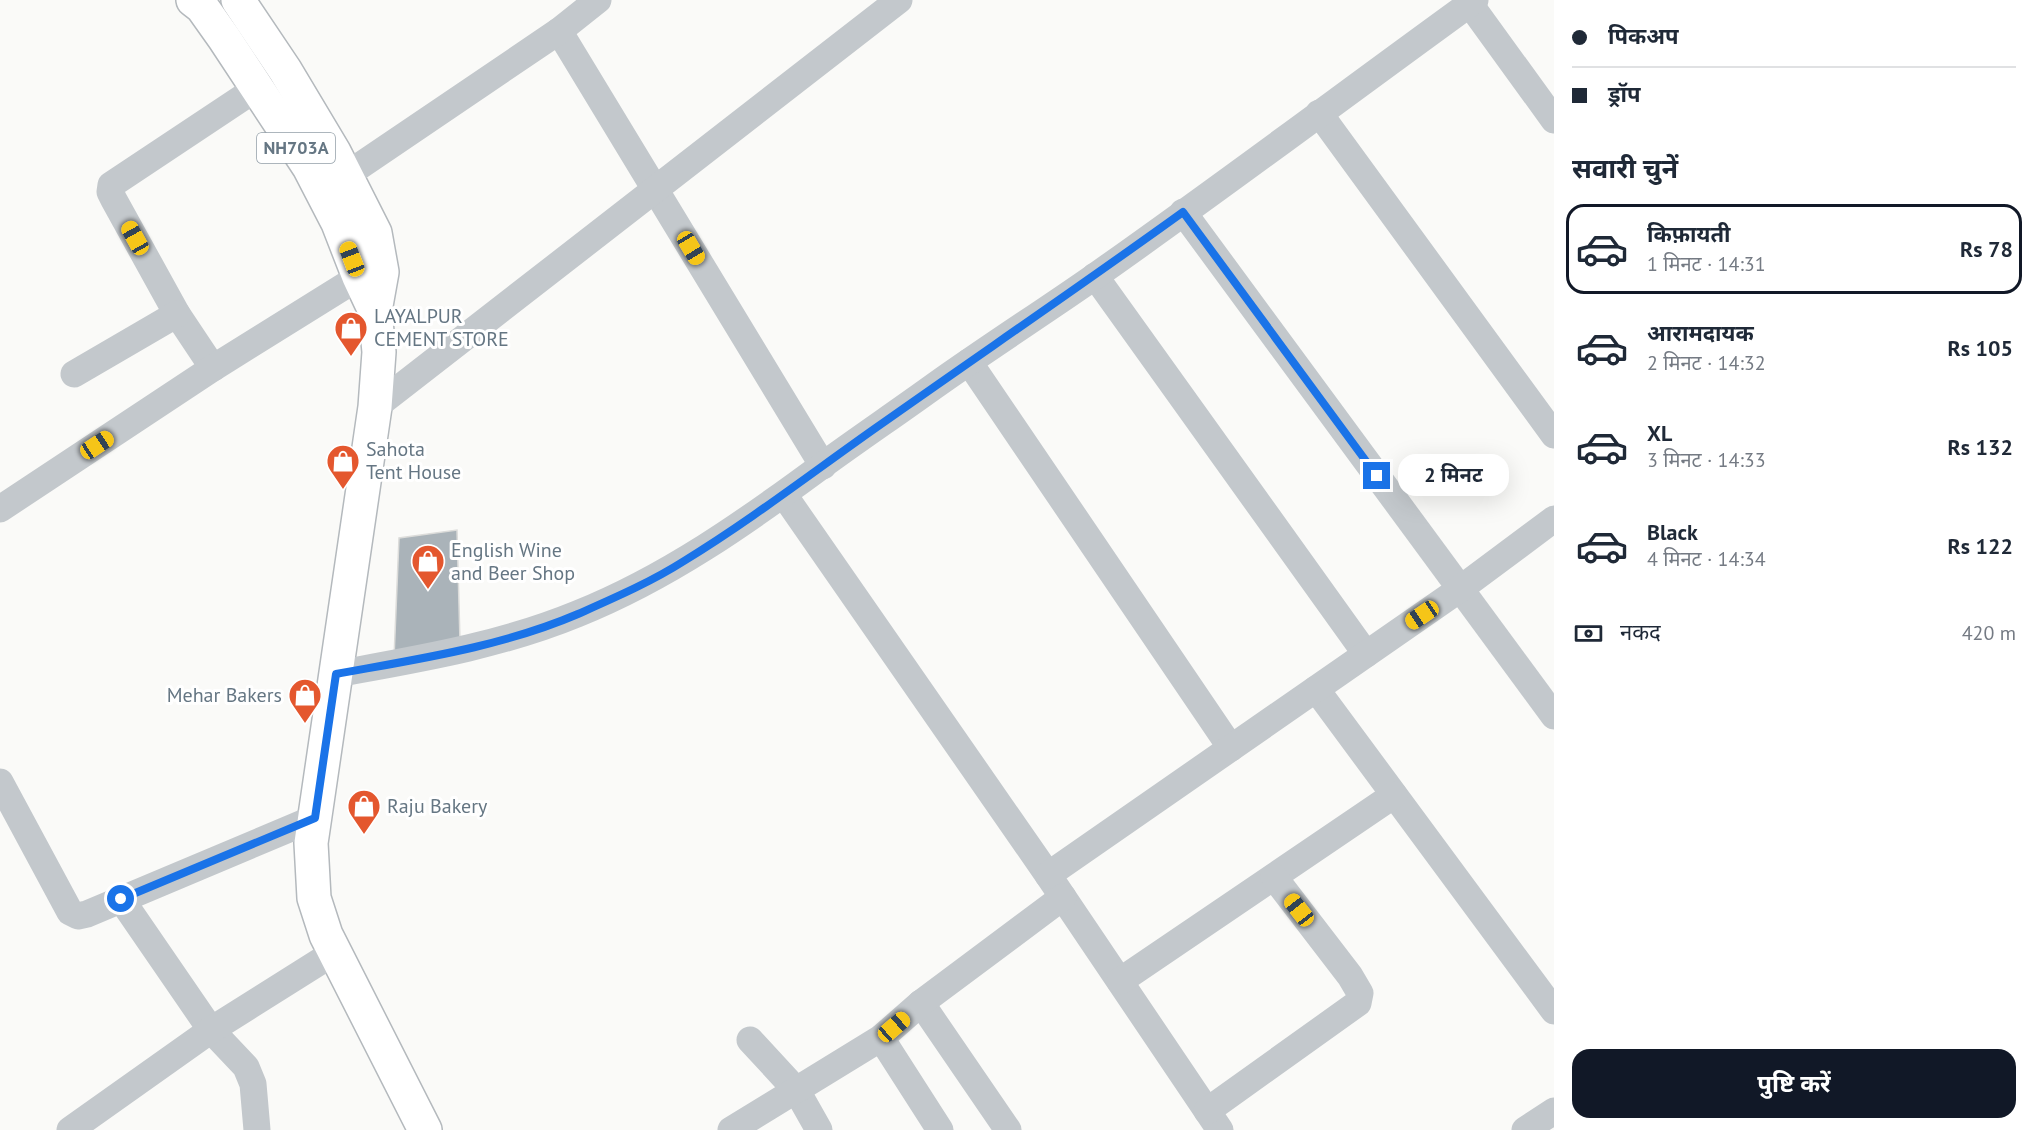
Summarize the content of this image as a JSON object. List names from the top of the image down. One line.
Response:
{"streets":{"highway":["NH703A"]},"places":{"shop":["LAYALPUR CEMENT STORE","Sahota Tent House","English Wine and Beer Shop","Mehar Bakers","Raju Bakery"]},"page":{"banner":["पिकअप","ड्रॉप"],"heading":"सवारी चुनें","list":[{"name":"किफ़ायती","note":"1 मिनट · 14:31","value":"Rs 78"},{"name":"आरामदायक","note":"2 मिनट · 14:32","value":"Rs 105"},{"name":"XL","note":"3 मिनट · 14:33","value":"Rs 132"},{"name":"Black","note":"4 मिनट · 14:34","value":"Rs 122"}],"bubble":"2 मिनट","pay":["नकद","420 m"],"buttons":"पुष्टि करें"}}
